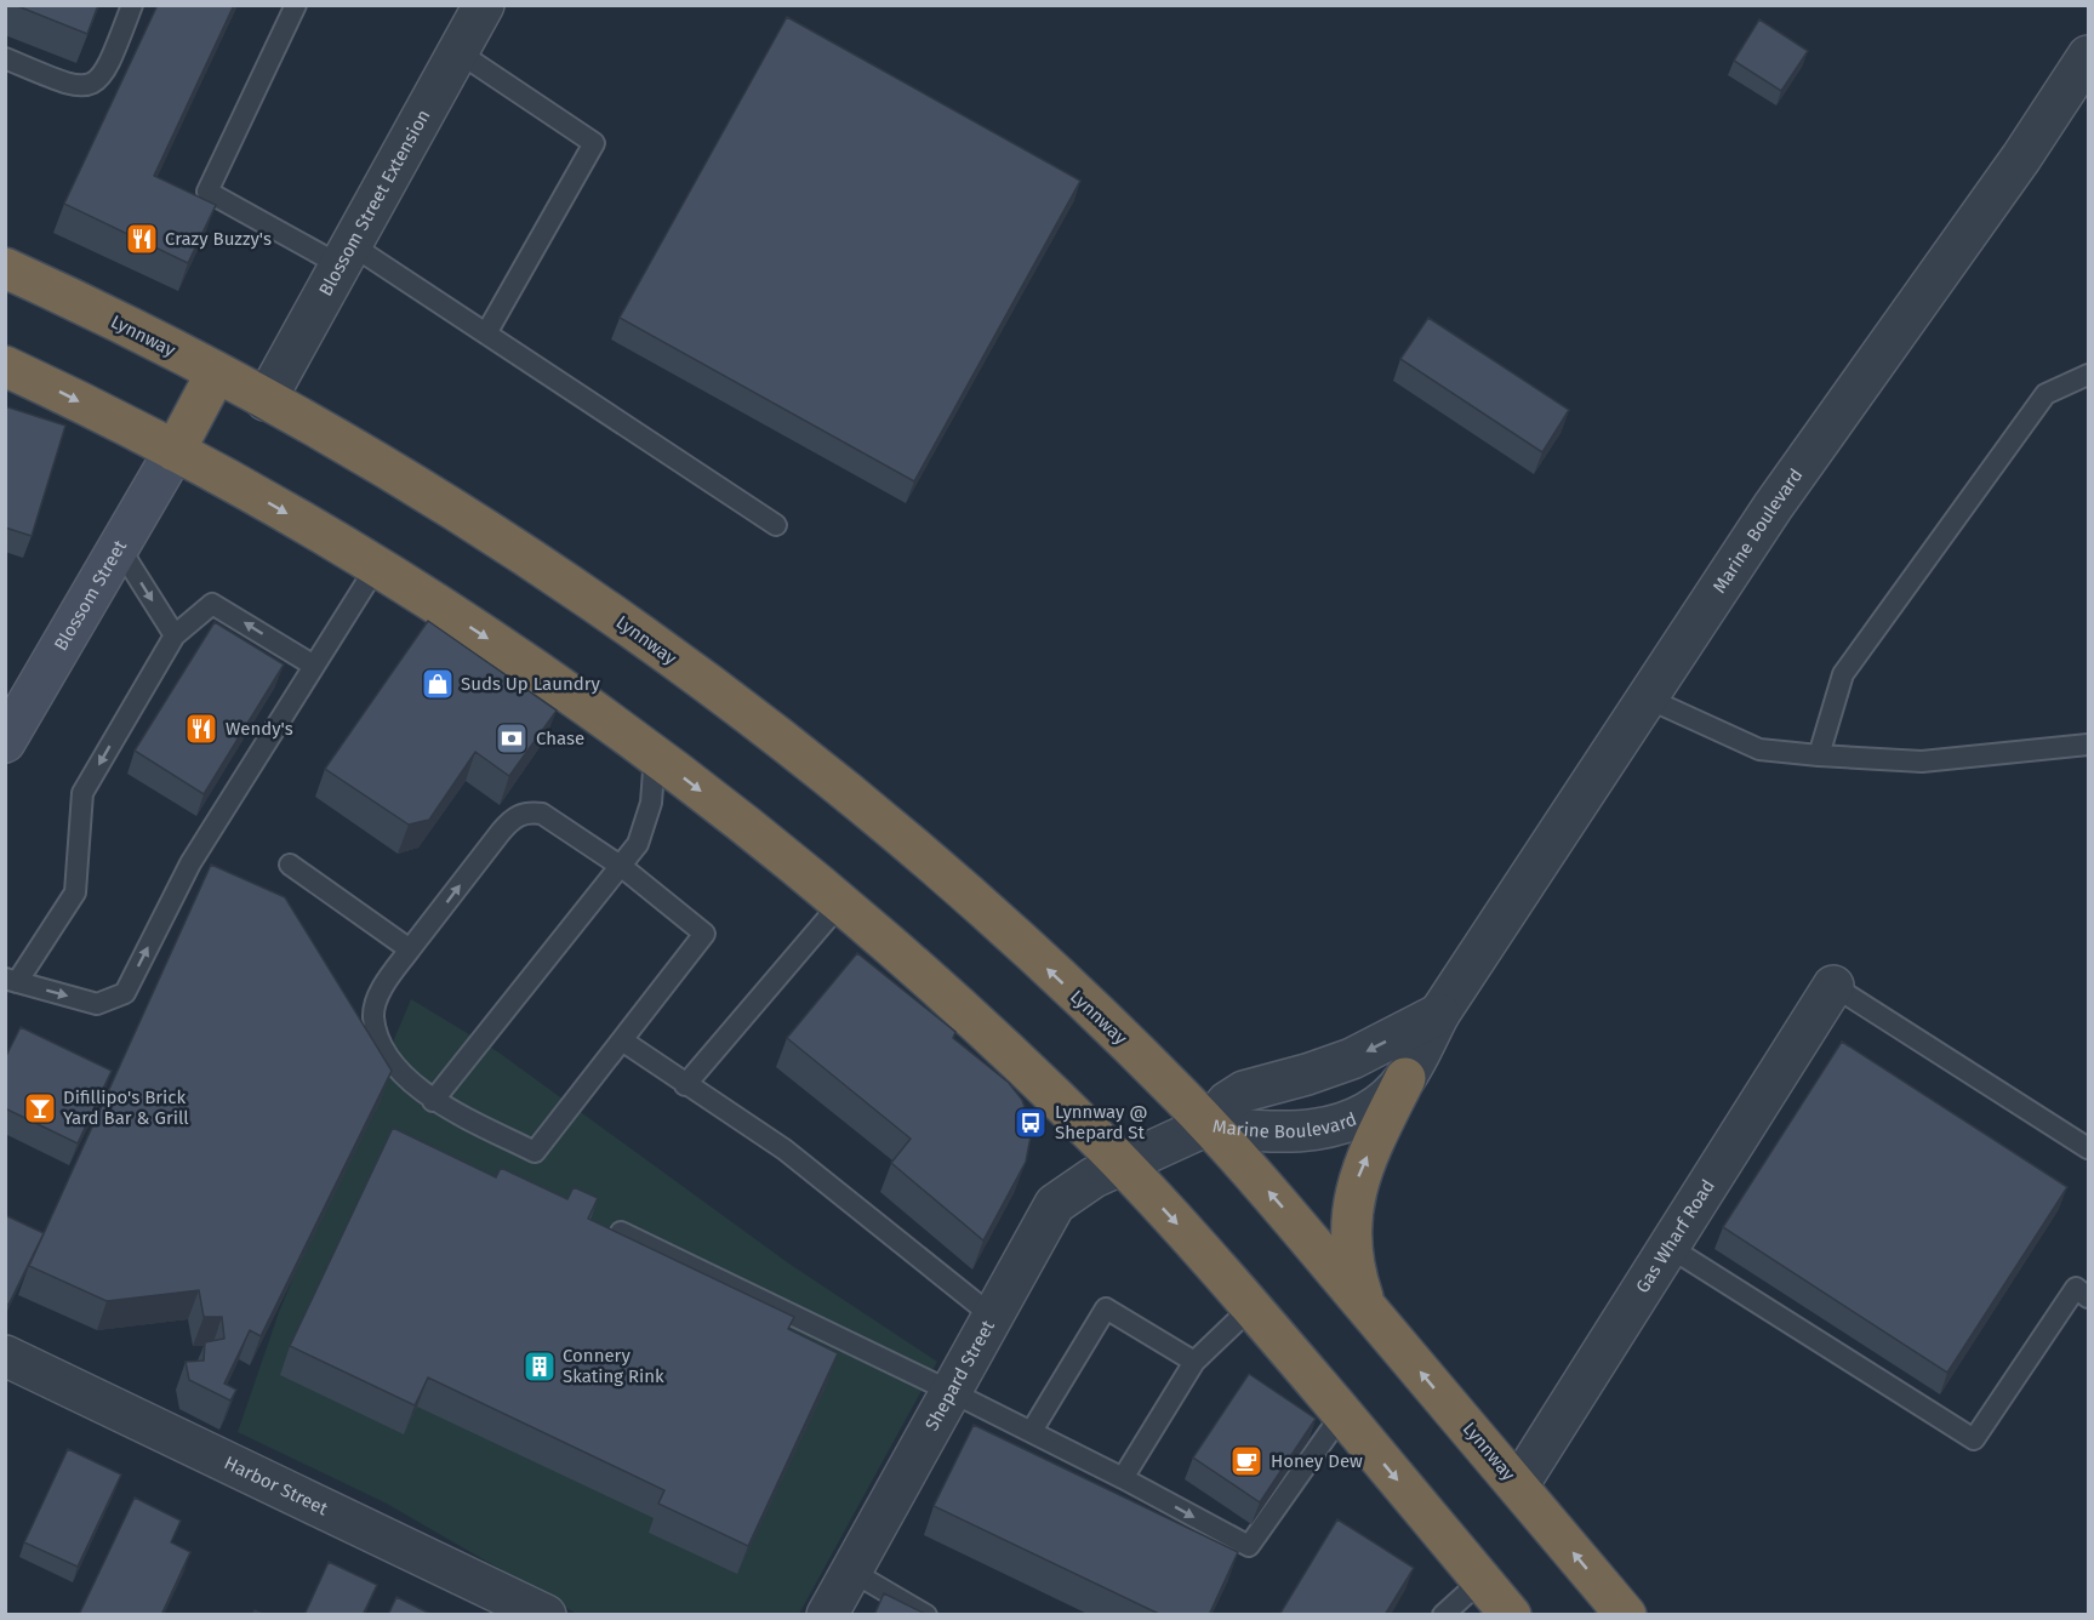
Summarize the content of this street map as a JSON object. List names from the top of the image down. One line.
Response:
{"streets":{"highway":["Lynnway"],"street":["Blossom Street Extension","Marine Boulevard","Blossom Street","Gas Wharf Road","Shepard Street","Harbor Street"]},"crossings":[["Blossom Street Extension","Lynnway"],["Lynnway","Marine Boulevard"],["Lynnway","Gas Wharf Road"]],"places":{"restaurant":["Crazy Buzzy's","Wendy's"],"shop":["Suds Up Laundry"],"bank":["Chase"],"bar":["Difillipo's Brick Yard Bar & Grill"],"bus stop":["Lynnway @ Shepard St"],"building":["Connery Skating Rink"],"cafe":["Honey Dew"]}}
